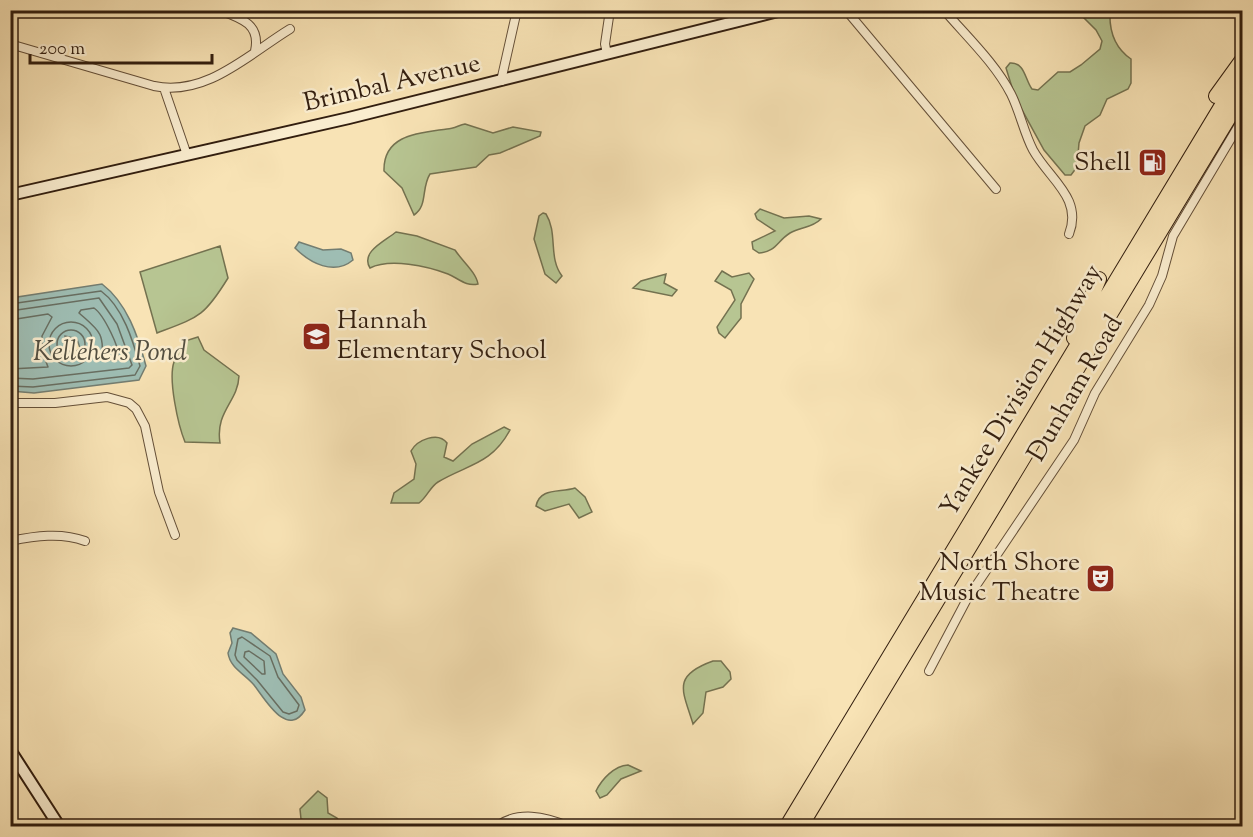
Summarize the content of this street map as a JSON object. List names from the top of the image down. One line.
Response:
{"streets":{"highway":["Yankee Division Highway"],"main road":["Brimbal Avenue"],"street":["Dunham Road"]},"water":["Kellehers Pond"],"places":{"fuel station":["Shell"],"school or university":["Hannah Elementary School"],"theatre":["North Shore Music Theatre"]},"scale_bar":"200 m"}
